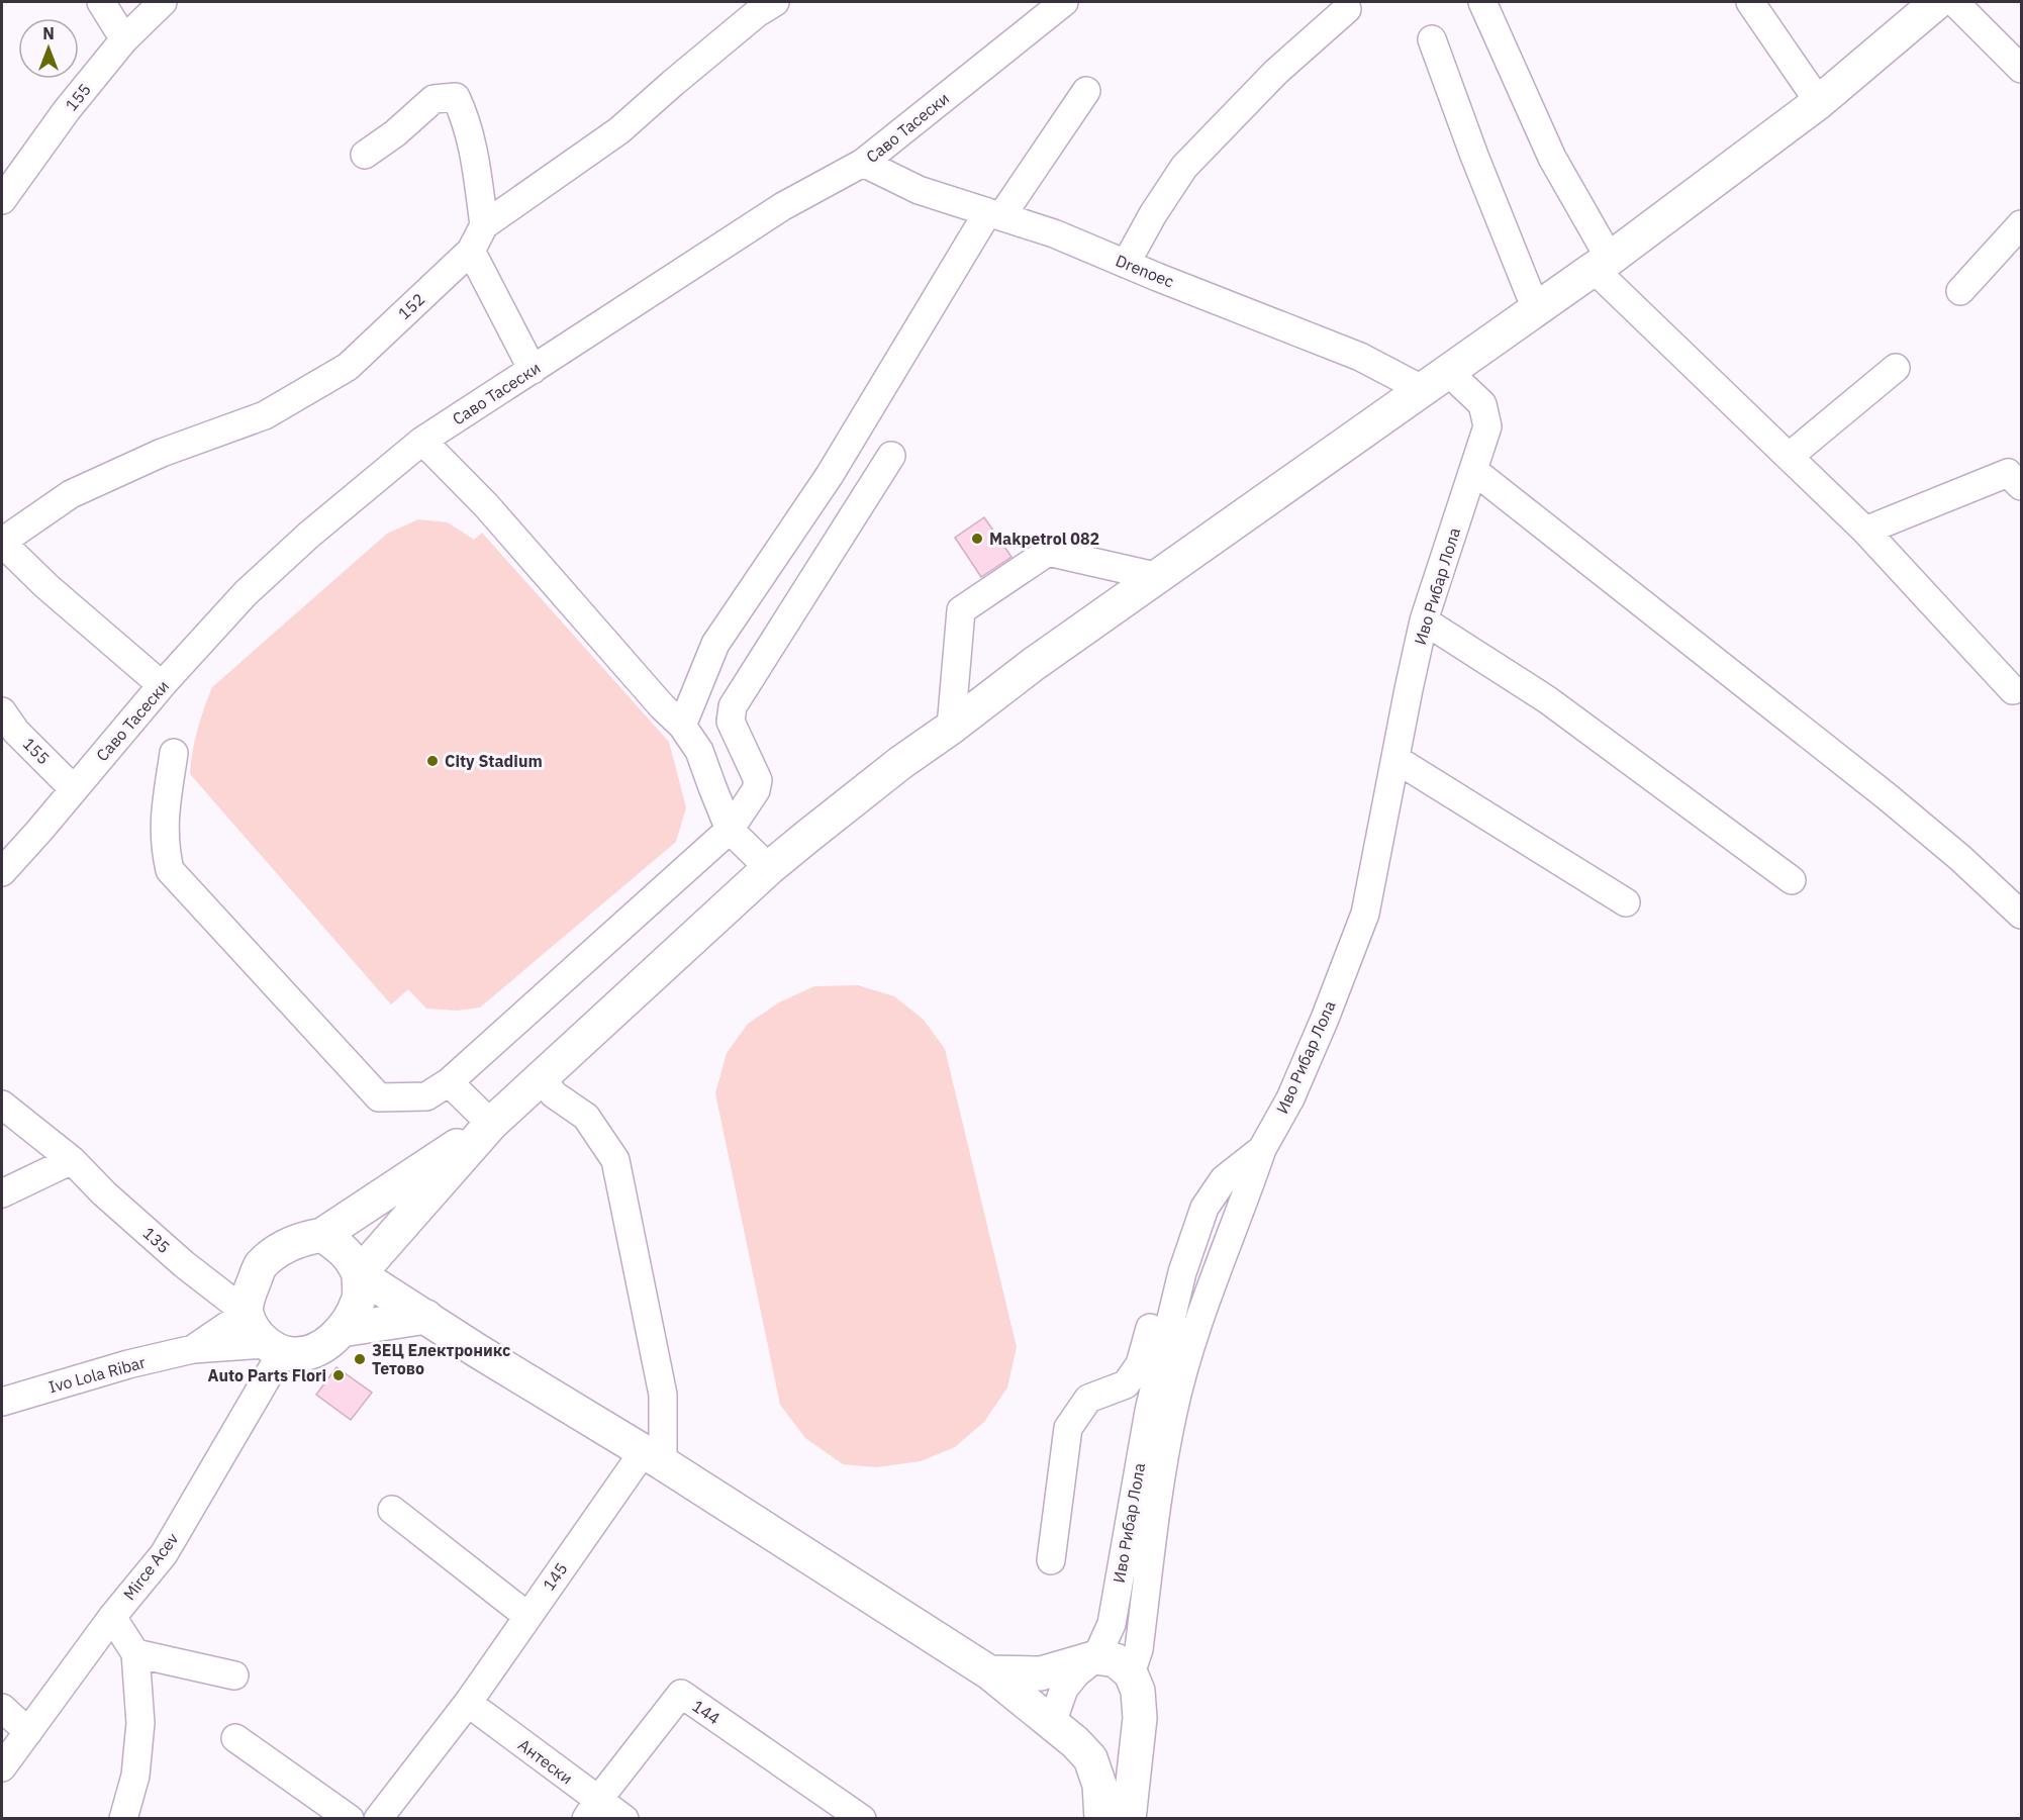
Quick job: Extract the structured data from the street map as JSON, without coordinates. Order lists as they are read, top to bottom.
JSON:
{
  "streets": {
    "street": [
      "155",
      "Саво Тасески",
      "Drenoec",
      "152",
      "Иво Рибар Лола",
      "135",
      "Ivo Lola Ribar",
      "Mirce Acev",
      "145",
      "144",
      "Антески"
    ]
  },
  "crossings": [
    ["155", "Саво Тасески"],
    ["Саво Тасески", "Drenoec"],
    ["Drenoec", "Иво Рибар Лола"],
    ["135", "Mirce Acev"],
    ["145", "Антески"],
    ["144", "Антески"]
  ],
  "places": [
    "Makpetrol 082",
    "City Stadium",
    "ЗЕЦ Електроникс Тетово",
    "Auto Parts Flori"
  ],
  "north": "top"
}
